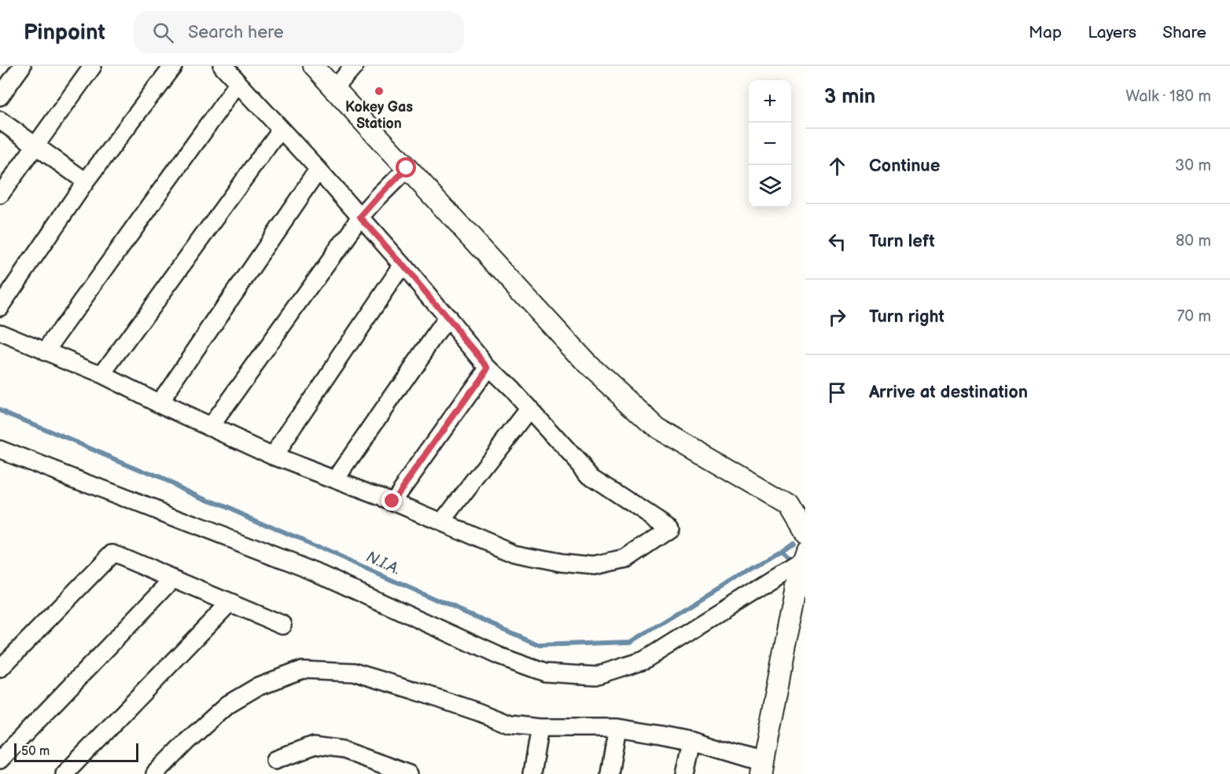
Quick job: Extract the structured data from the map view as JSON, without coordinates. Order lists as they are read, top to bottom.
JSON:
{
  "water": ["N.I.A."],
  "places": ["Kokey Gas Station"],
  "scale_bar": "50 m",
  "page": {
    "header": "Pinpoint",
    "search": "Search here",
    "nav": ["Map", "Layers", "Share"],
    "heading": ["3 min", "Walk · 180 m"],
    "map_buttons": ["+", "−"],
    "list": [
      ["Continue", "30 m"],
      ["Turn left", "80 m"],
      ["Turn right", "70 m"],
      "Arrive at destination"
    ],
    "scale": "50 m"
  }
}
